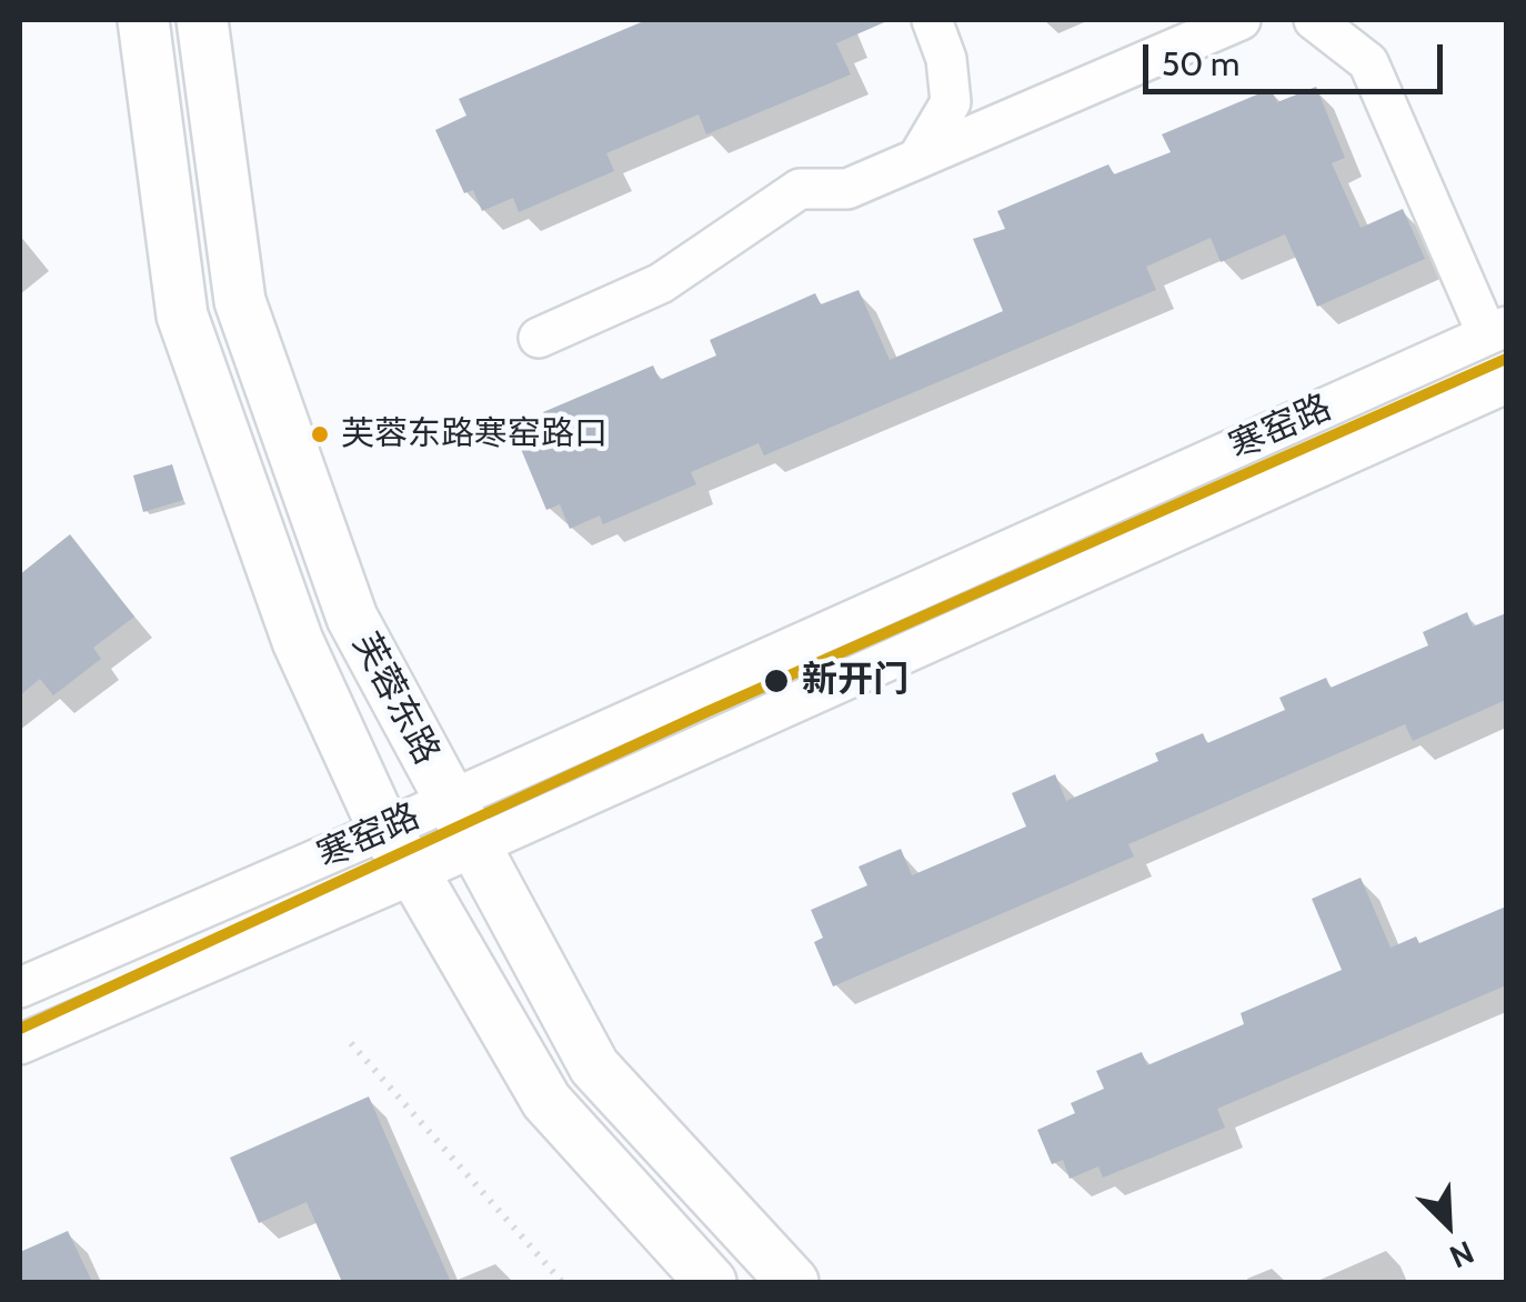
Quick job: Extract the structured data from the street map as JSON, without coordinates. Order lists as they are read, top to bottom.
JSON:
{
  "streets": {
    "main road": ["芙蓉东路"],
    "street": ["寒窑路"]
  },
  "crossings": [
    ["寒窑路", "芙蓉东路"]
  ],
  "places": ["芙蓉东路寒窑路口", "新开门"],
  "scale_bar": "50 m",
  "north": "bottom right"
}
